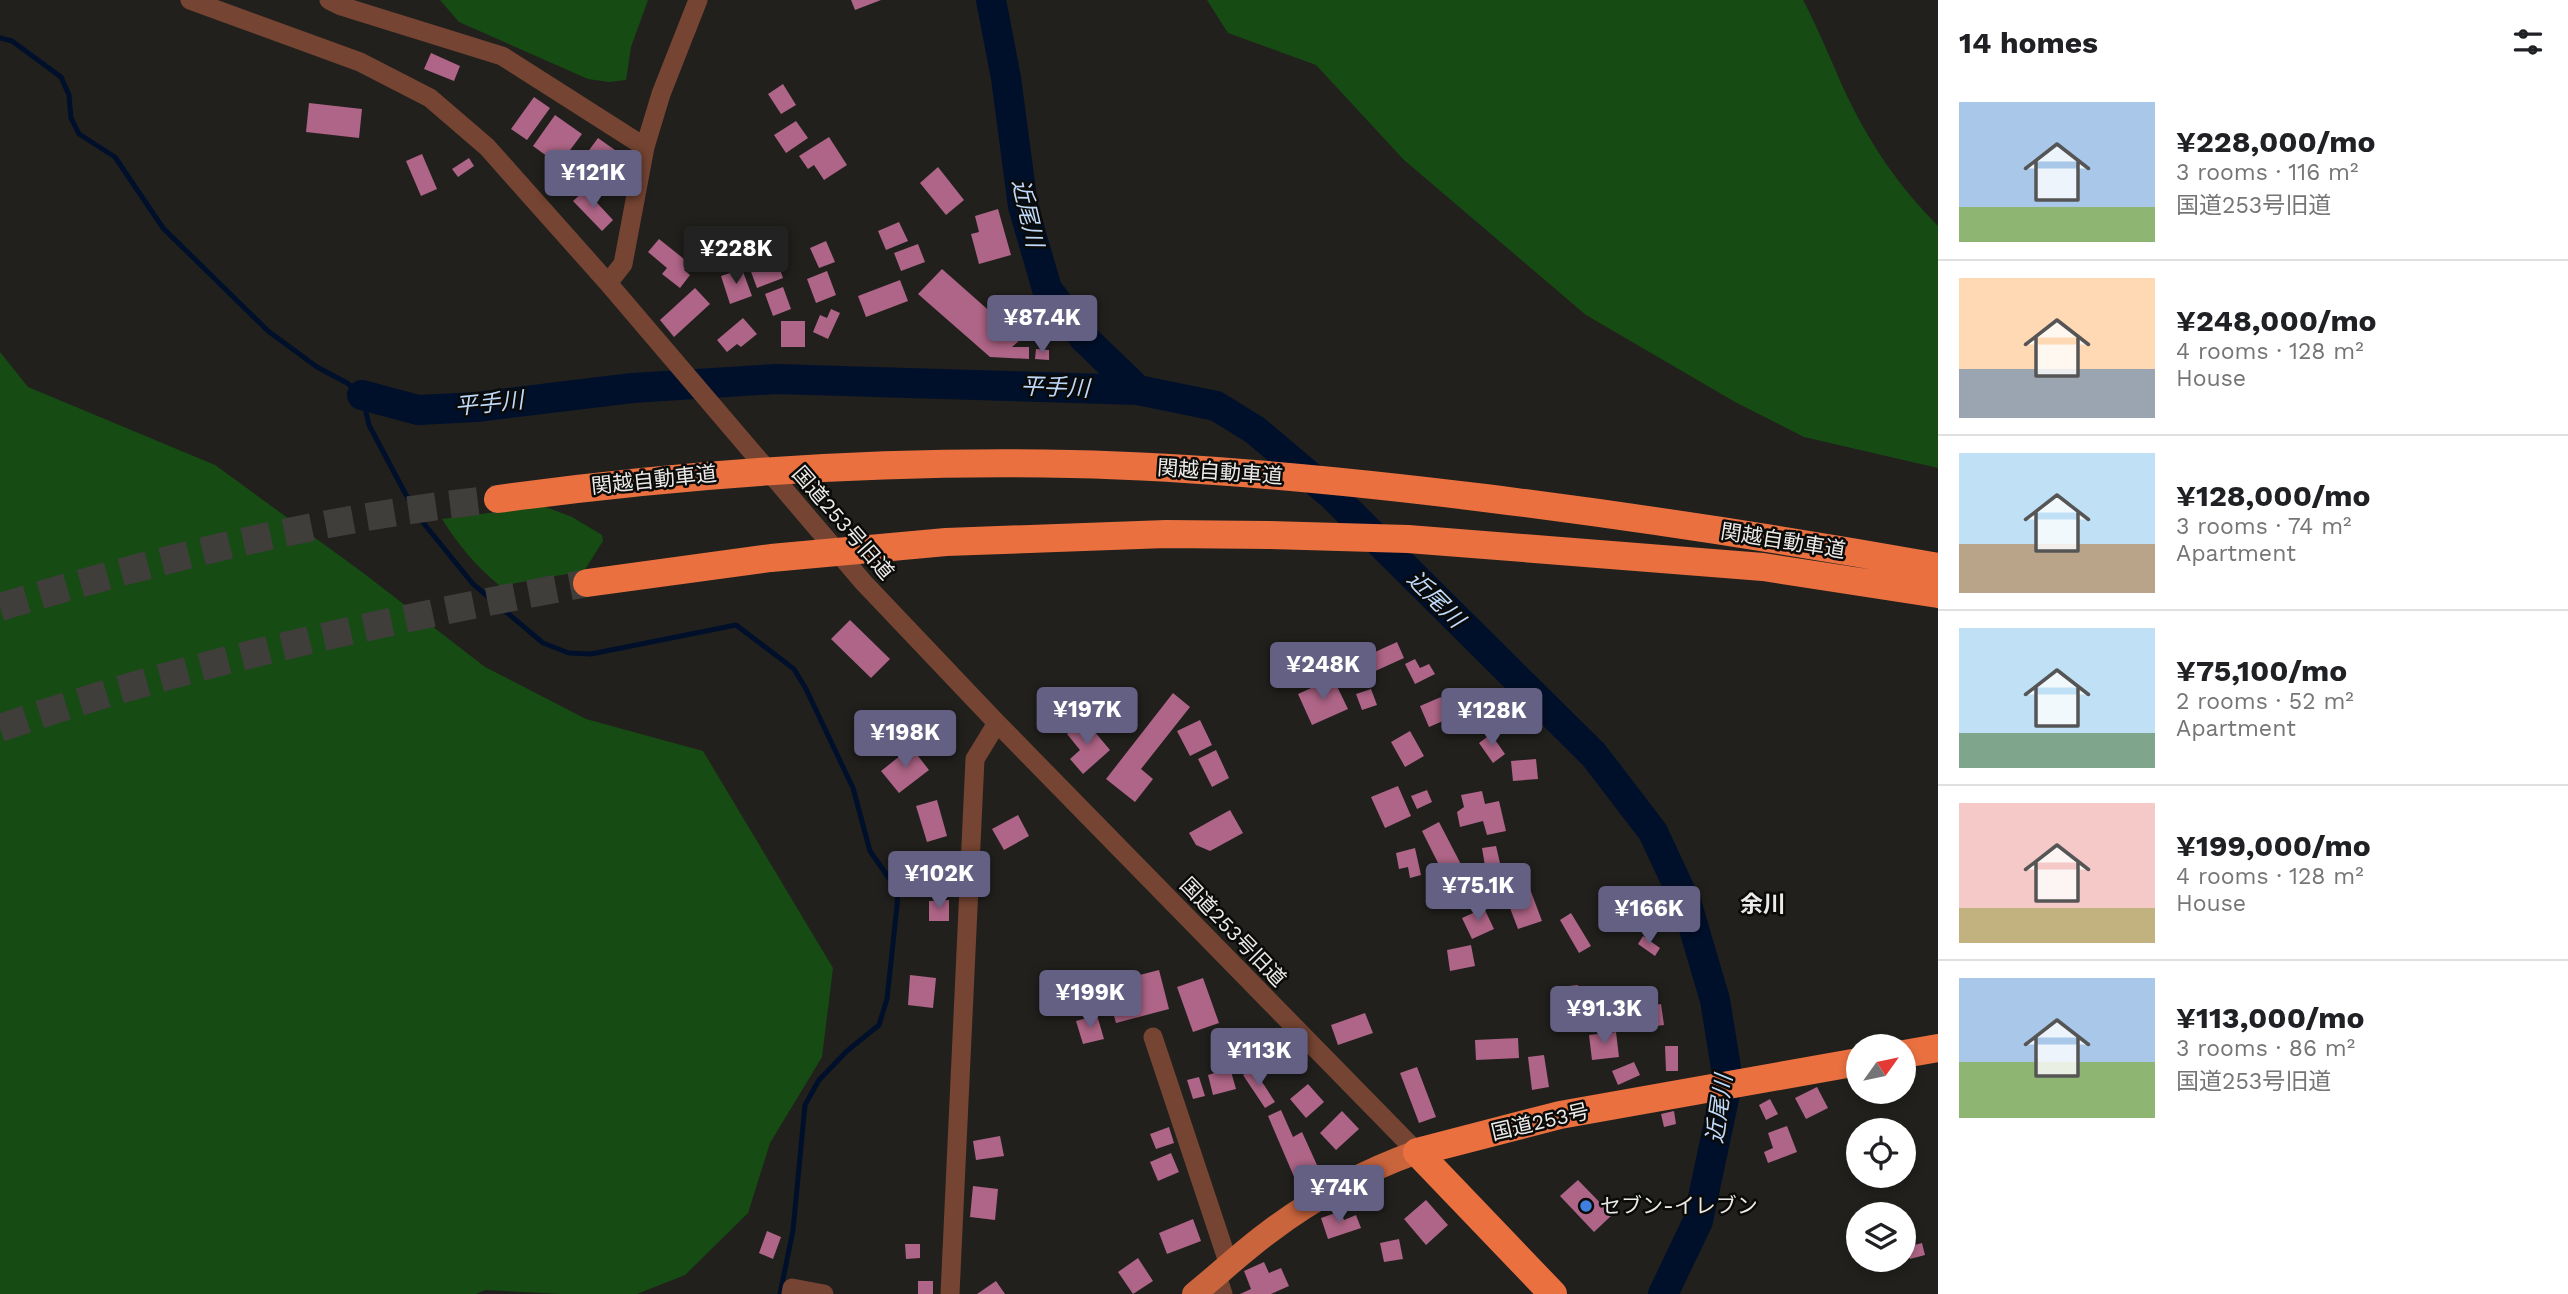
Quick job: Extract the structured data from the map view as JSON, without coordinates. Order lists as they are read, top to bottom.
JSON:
{
  "streets": {
    "highway": ["関越自動車道", "国道253号"],
    "street": ["国道253号旧道"]
  },
  "crossings": [
    ["国道253号旧道", "国道253号"]
  ],
  "districts": ["余川"],
  "water": ["近尾川", "平手川"],
  "places": ["セブン-イレブン"],
  "north": "top right",
  "page": {
    "heading": "14 homes",
    "list": [
      {
        "name": "¥228,000/mo",
        "note": "3 rooms · 116 m² · 国道253号旧道"
      },
      {
        "name": "¥248,000/mo",
        "note": "4 rooms · 128 m² · House"
      },
      {
        "name": "¥128,000/mo",
        "note": "3 rooms · 74 m² · Apartment"
      },
      {
        "name": "¥75,100/mo",
        "note": "2 rooms · 52 m² · Apartment"
      },
      {
        "name": "¥199,000/mo",
        "note": "4 rooms · 128 m² · House"
      },
      {
        "name": "¥113,000/mo",
        "note": "3 rooms · 86 m² · 国道253号旧道"
      }
    ],
    "price": [
      "¥121K",
      "¥228K",
      "¥87.4K",
      "¥248K",
      "¥197K",
      "¥128K",
      "¥198K",
      "¥102K",
      "¥75.1K",
      "¥166K",
      "¥199K",
      "¥91.3K",
      "¥113K",
      "¥74K"
    ]
  }
}
